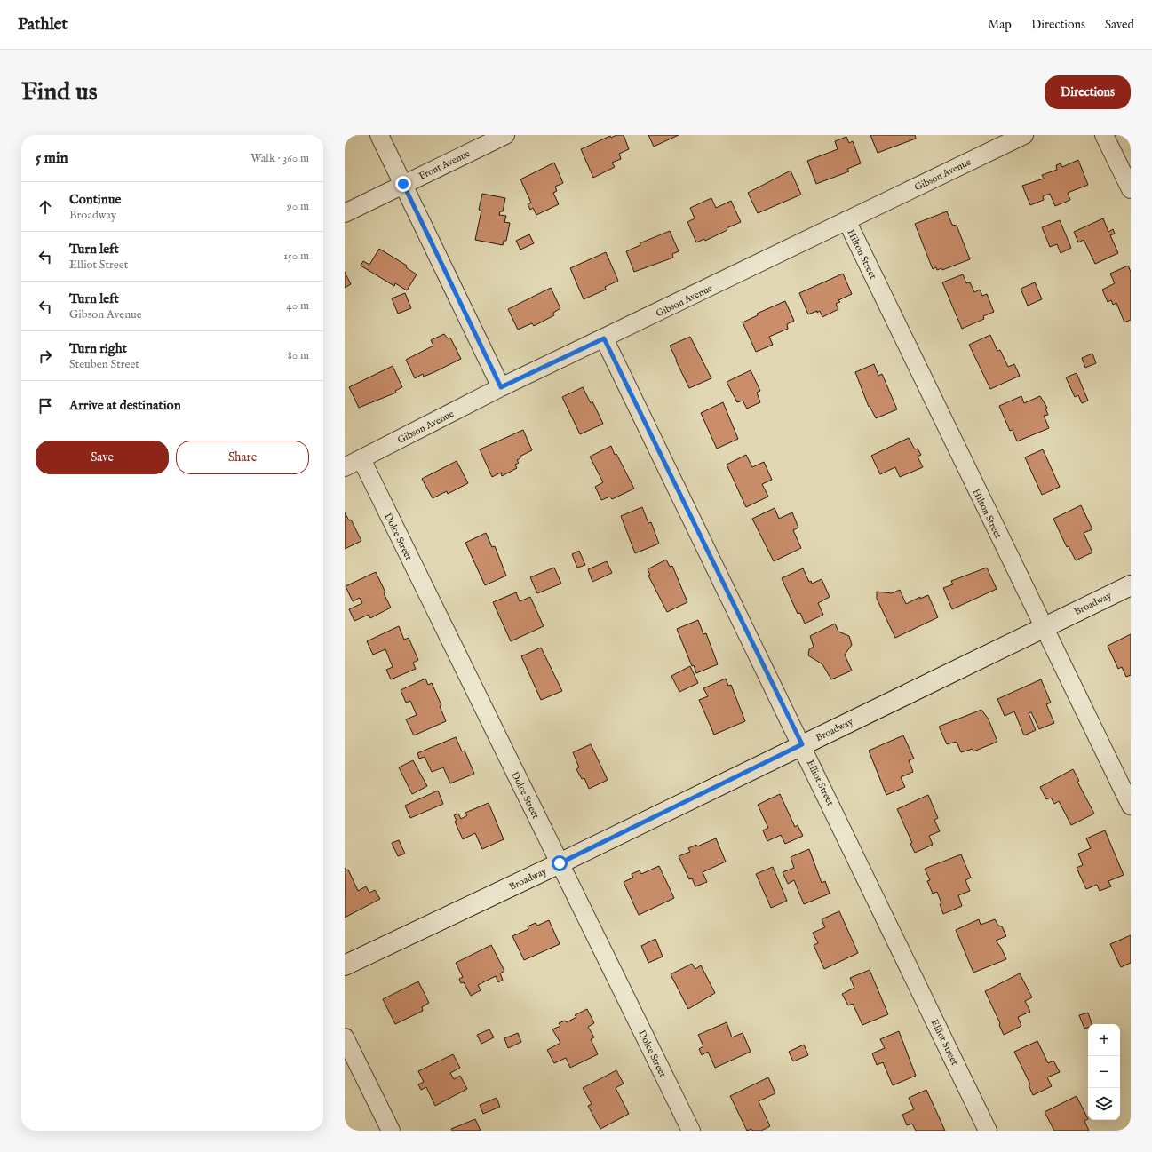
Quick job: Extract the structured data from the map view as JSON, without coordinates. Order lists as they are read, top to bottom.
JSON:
{
  "streets": {
    "street": [
      "Front Avenue",
      "Gibson Avenue",
      "Hilton Street",
      "Dolce Street",
      "Broadway",
      "Elliot Street"
    ]
  },
  "crossings": [
    ["Gibson Avenue", "Hilton Street"],
    ["Gibson Avenue", "Dolce Street"],
    ["Gibson Avenue", "Elliot Street"],
    ["Hilton Street", "Broadway"],
    ["Dolce Street", "Broadway"],
    ["Broadway", "Elliot Street"]
  ],
  "page": {
    "header": "Pathlet",
    "nav": ["Map", "Directions", "Saved"],
    "buttons": [
      "Directions",
      ["Save", "Share"]
    ],
    "title": "Find us",
    "heading": ["5 min", "Walk · 360 m"],
    "list": [
      ["Continue", "Broadway", "90 m"],
      ["Turn left", "Elliot Street", "150 m"],
      ["Turn left", "Gibson Avenue", "40 m"],
      ["Turn right", "Steuben Street", "80 m"],
      "Arrive at destination"
    ],
    "map_buttons": ["+", "−"]
  }
}
